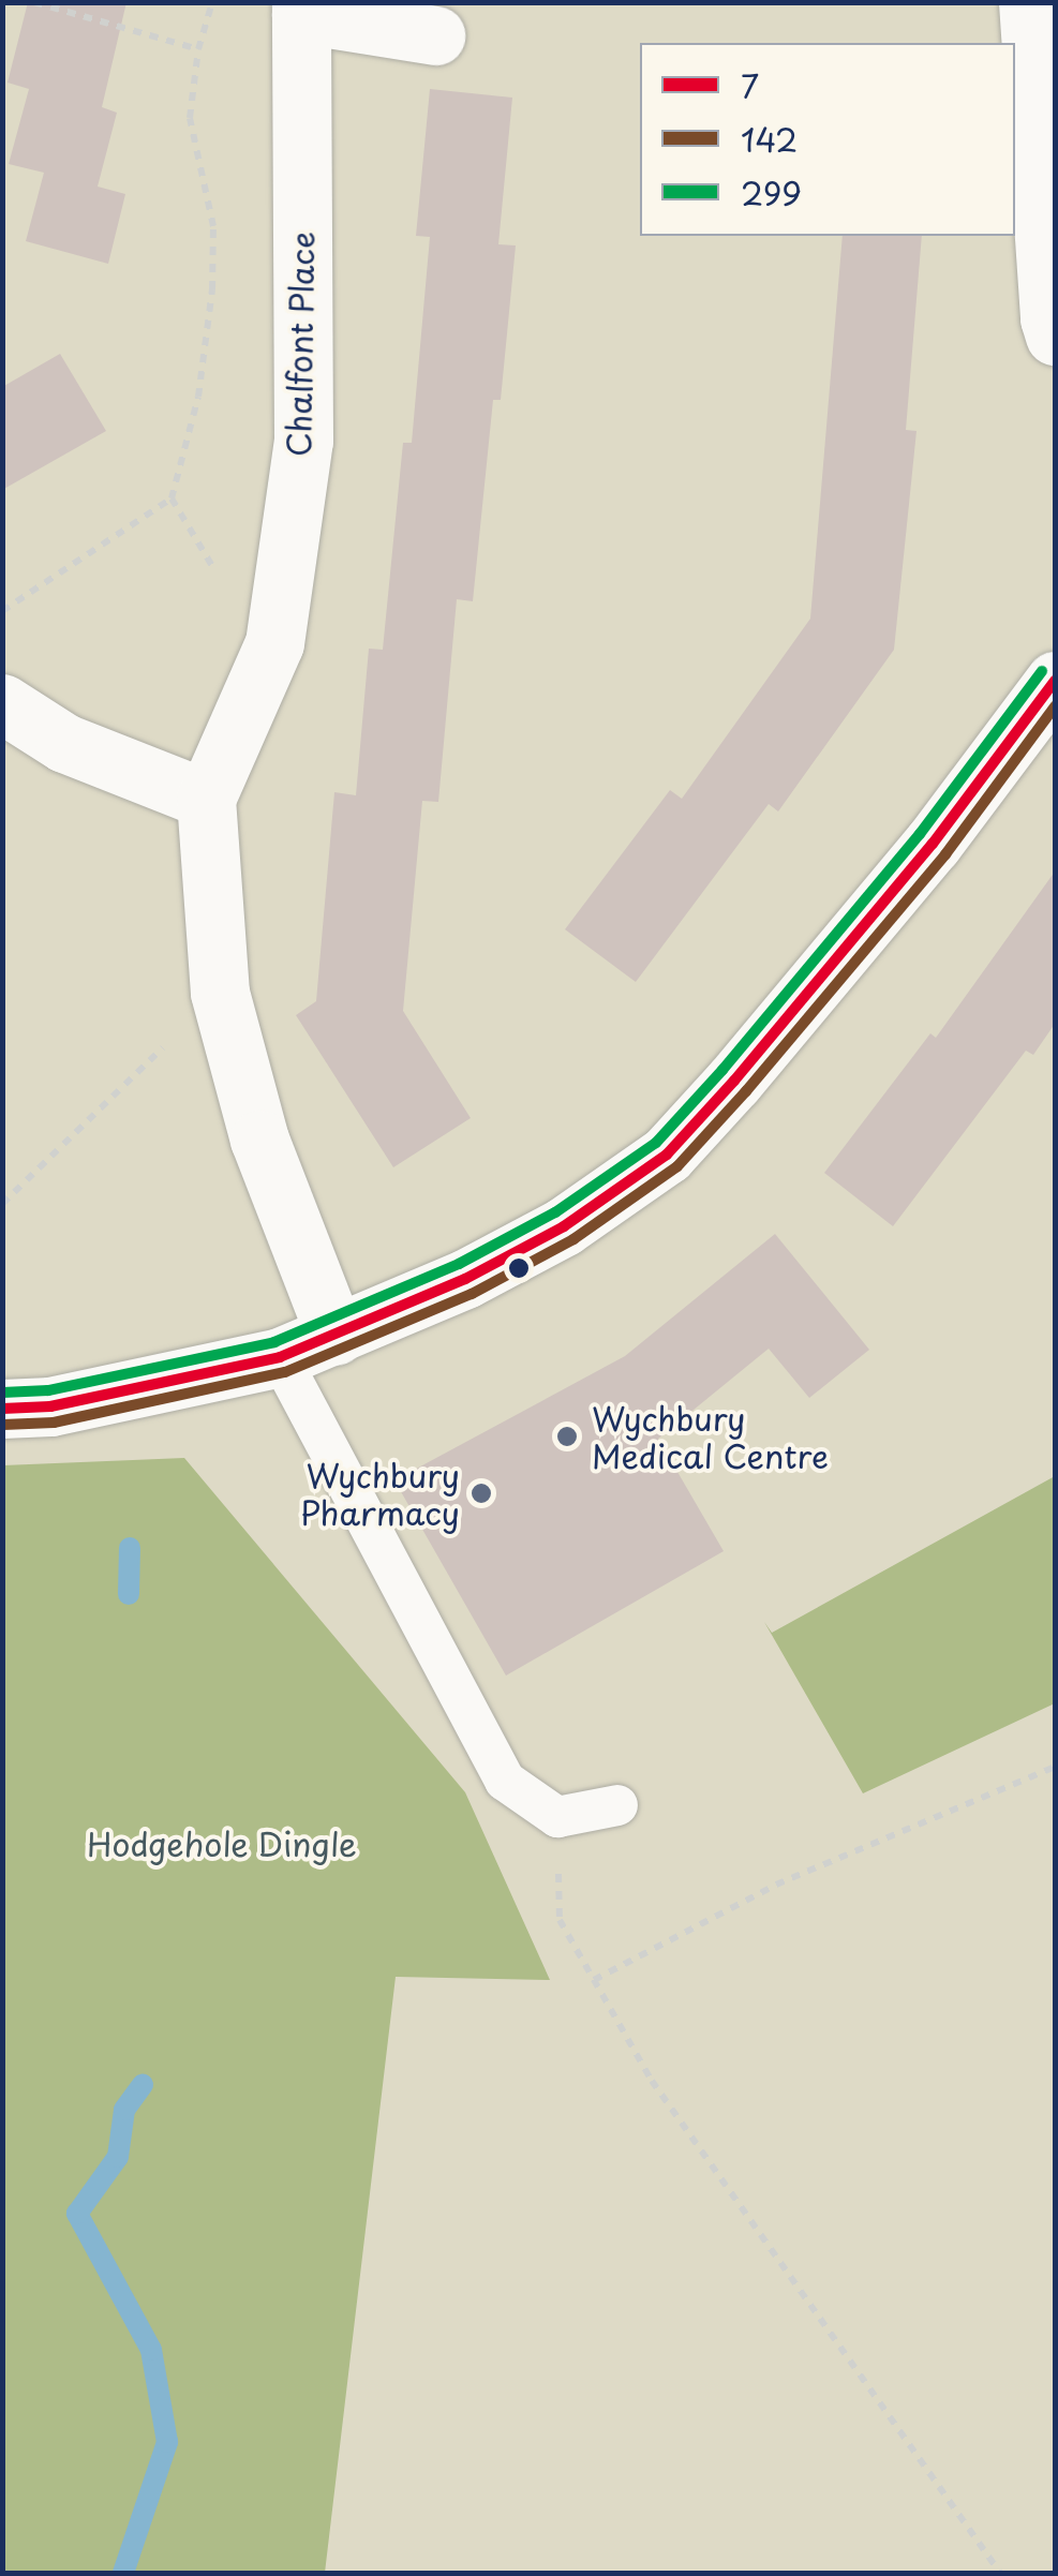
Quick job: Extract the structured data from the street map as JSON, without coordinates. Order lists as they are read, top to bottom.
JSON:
{
  "streets": {
    "street": ["Chalfont Place"]
  },
  "parks": ["Hodgehole Dingle"],
  "places": ["Wychbury Medical Centre", "Wychbury Pharmacy"],
  "lines": ["transit line 299", "transit line 7", "transit line 142"],
  "legend": ["7", "142", "299"]
}
